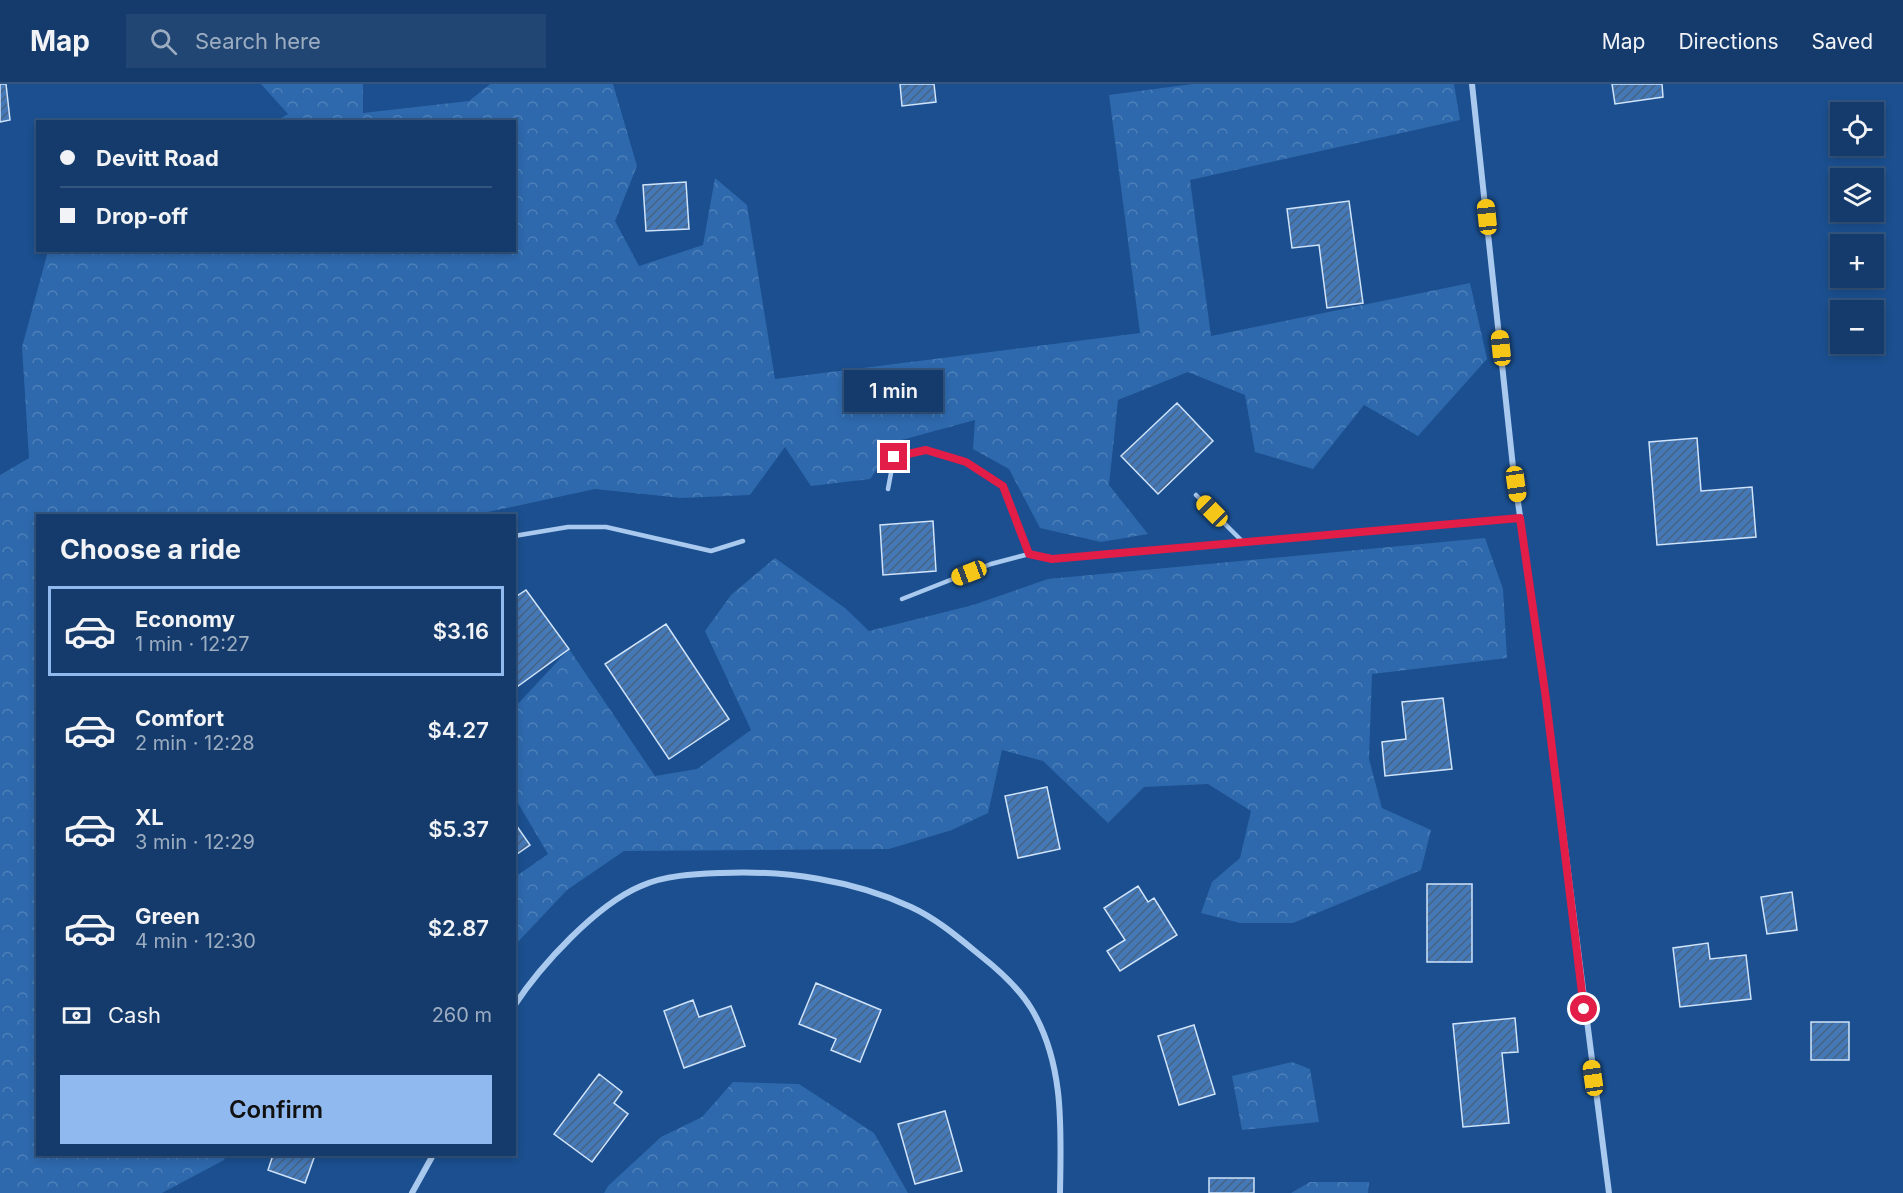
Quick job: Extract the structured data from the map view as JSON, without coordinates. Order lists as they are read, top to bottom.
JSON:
{
  "page": {
    "header": "Map",
    "search": "Search here",
    "nav": ["Map", "Directions", "Saved"],
    "map_buttons": ["+", "−"],
    "banner": ["Devitt Road", "Drop-off"],
    "bubble": "1 min",
    "heading": "Choose a ride",
    "list": [
      {
        "name": "Economy",
        "note": "1 min · 12:27",
        "value": "$3.16"
      },
      {
        "name": "Comfort",
        "note": "2 min · 12:28",
        "value": "$4.27"
      },
      {
        "name": "XL",
        "note": "3 min · 12:29",
        "value": "$5.37"
      },
      {
        "name": "Green",
        "note": "4 min · 12:30",
        "value": "$2.87"
      }
    ],
    "pay": ["Cash", "260 m"],
    "buttons": "Confirm"
  }
}
